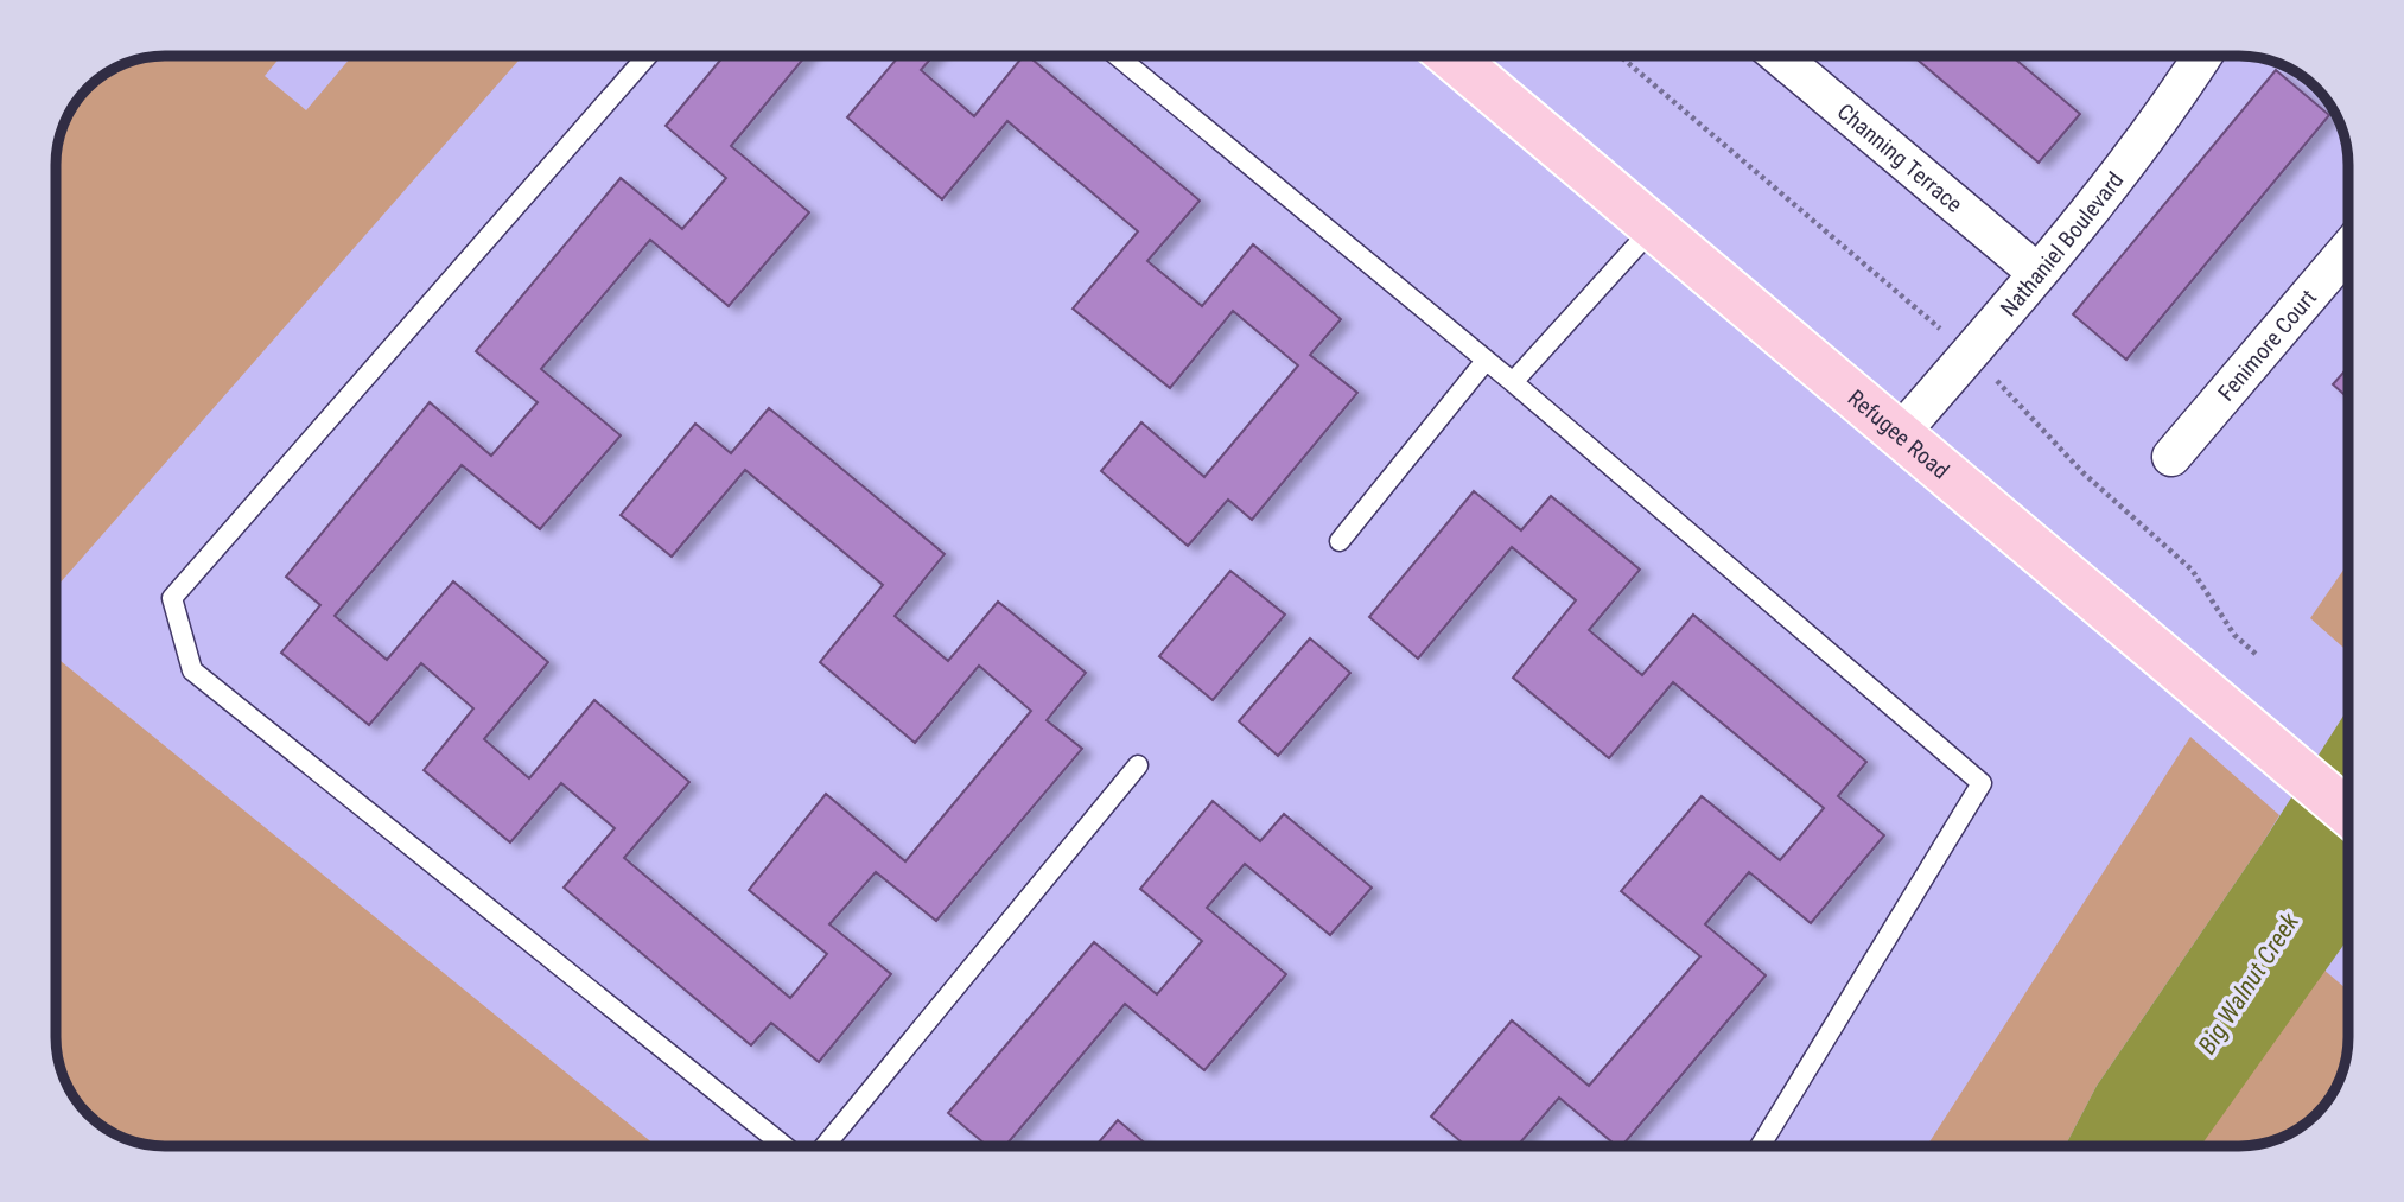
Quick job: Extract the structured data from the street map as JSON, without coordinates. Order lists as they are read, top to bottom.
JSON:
{
  "streets": {
    "main road": ["Refugee Road"],
    "street": ["Channing Terrace", "Nathaniel Boulevard", "Fenimore Court"]
  },
  "crossings": [
    ["Channing Terrace", "Nathaniel Boulevard"],
    ["Nathaniel Boulevard", "Refugee Road"]
  ],
  "water": ["Big Walnut Creek"]
}
